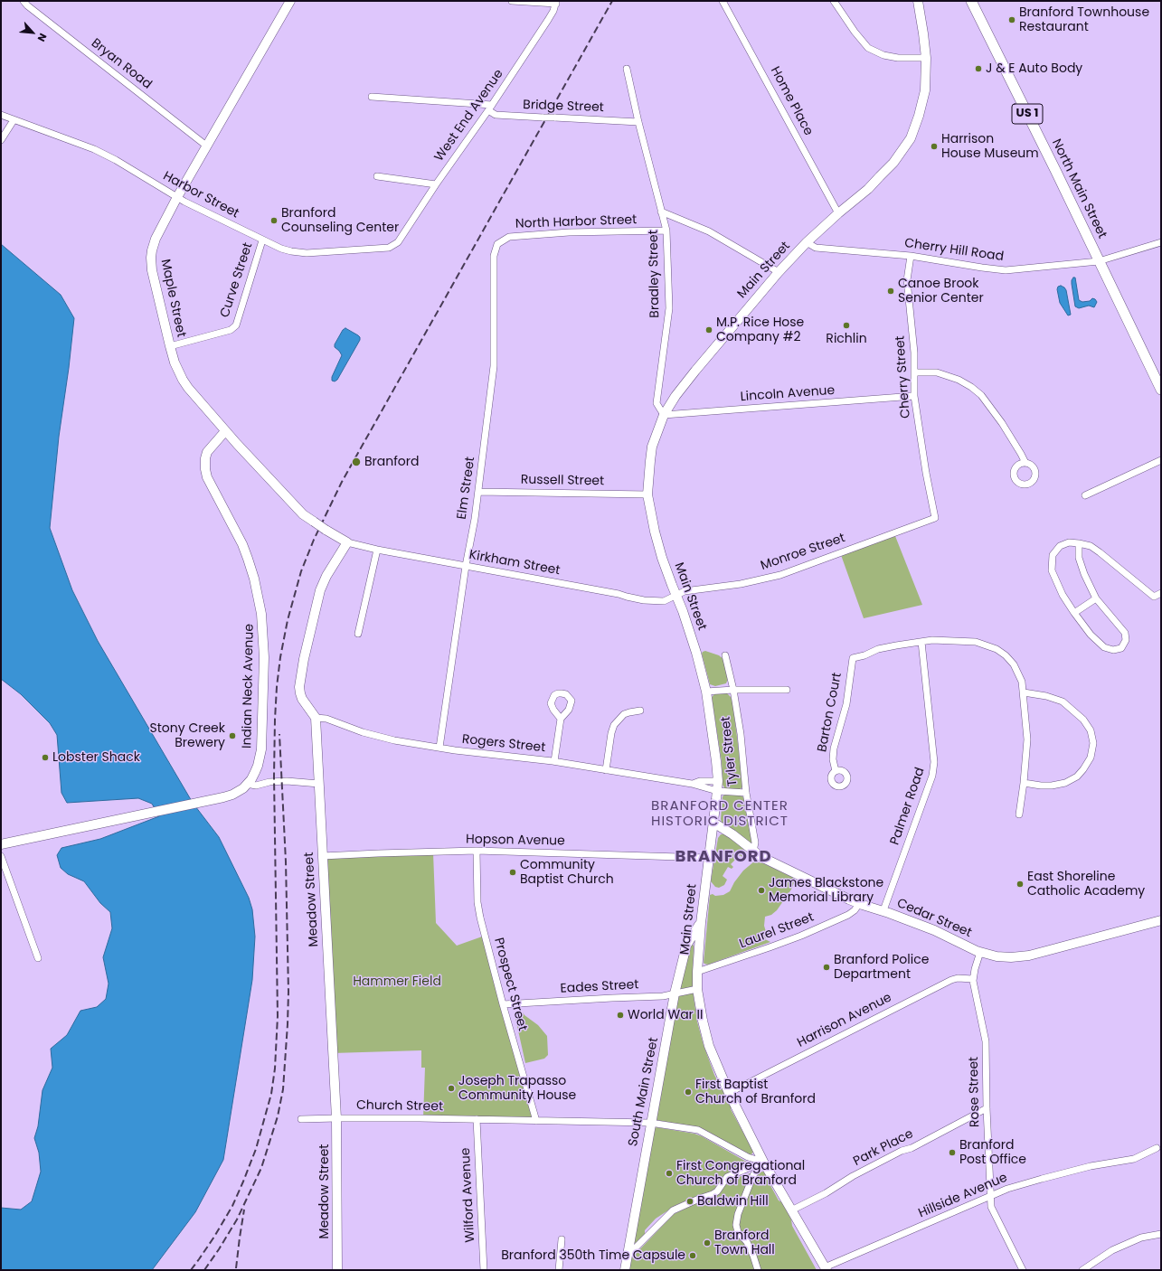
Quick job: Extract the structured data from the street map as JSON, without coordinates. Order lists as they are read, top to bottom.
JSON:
{
  "streets": {
    "main road": ["US 1", "North Main Street"],
    "street": [
      "Bryan Road",
      "Home Place",
      "Bridge Street",
      "West End Avenue",
      "Harbor Street",
      "North Harbor Street",
      "Cherry Hill Road",
      "Main Street",
      "Bradley Street",
      "Curve Street",
      "Maple Street",
      "Cherry Street",
      "Lincoln Avenue",
      "Russell Street",
      "Elm Street",
      "Monroe Street",
      "Kirkham Street",
      "Indian Neck Avenue",
      "Barton Court",
      "Rogers Street",
      "Tyler Street",
      "Palmer Road",
      "Hopson Avenue",
      "Meadow Street",
      "Cedar Street",
      "Laurel Street",
      "Prospect Street",
      "Eades Street",
      "Harrison Avenue",
      "South Main Street",
      "Rose Street",
      "Church Street",
      "Park Place",
      "Wilford Avenue",
      "Hillside Avenue"
    ]
  },
  "crossings": [
    ["Bryan Road", "Maple Street"],
    ["Home Place", "Main Street"],
    ["Bridge Street", "West End Avenue"],
    ["Bridge Street", "Bradley Street"],
    ["West End Avenue", "Harbor Street"],
    ["North Main Street", "Cherry Hill Road"],
    ["Harbor Street", "Curve Street"],
    ["Harbor Street", "Maple Street"],
    ["North Harbor Street", "Bradley Street"],
    ["North Harbor Street", "Elm Street"],
    ["Cherry Hill Road", "Main Street"],
    ["Cherry Hill Road", "Cherry Street"],
    ["Main Street", "Bradley Street"],
    ["Main Street", "Lincoln Avenue"],
    ["Main Street", "Russell Street"],
    ["Main Street", "Monroe Street"],
    ["Main Street", "Kirkham Street"],
    ["Main Street", "Rogers Street"],
    ["Main Street", "Hopson Avenue"],
    ["Main Street", "Cedar Street"],
    ["Main Street", "Laurel Street"],
    ["Main Street", "Eades Street"],
    ["Main Street", "Harrison Avenue"],
    ["Main Street", "South Main Street"],
    ["Main Street", "Church Street"],
    ["Main Street", "Park Place"],
    ["Main Street", "Hillside Avenue"],
    ["Bradley Street", "Lincoln Avenue"],
    ["Curve Street", "Maple Street"],
    ["Maple Street", "Kirkham Street"],
    ["Maple Street", "Indian Neck Avenue"],
    ["Cherry Street", "Lincoln Avenue"],
    ["Cherry Street", "Monroe Street"],
    ["Russell Street", "Elm Street"],
    ["Elm Street", "Kirkham Street"],
    ["Elm Street", "Rogers Street"],
    ["Monroe Street", "Kirkham Street"],
    ["Barton Court", "Palmer Road"],
    ["Rogers Street", "Tyler Street"],
    ["Rogers Street", "Meadow Street"],
    ["Tyler Street", "Cedar Street"],
    ["Palmer Road", "Cedar Street"],
    ["Hopson Avenue", "Meadow Street"],
    ["Hopson Avenue", "Prospect Street"],
    ["Meadow Street", "Church Street"],
    ["Cedar Street", "Laurel Street"],
    ["Cedar Street", "Rose Street"],
    ["Prospect Street", "Eades Street"],
    ["Prospect Street", "Church Street"],
    ["Eades Street", "South Main Street"],
    ["Harrison Avenue", "Rose Street"],
    ["South Main Street", "Church Street"],
    ["Rose Street", "Park Place"],
    ["Rose Street", "Hillside Avenue"],
    ["Church Street", "Wilford Avenue"]
  ],
  "districts": ["BRANFORD CENTER HISTORIC DISTRICT", "BRANFORD"],
  "parks": ["Hammer Field"],
  "places": [
    "Branford Townhouse Restaurant",
    "J & E Auto Body",
    "Harrison House Museum",
    "Branford Counseling Center",
    "Canoe Brook Senior Center",
    "Richlin",
    "M.P. Rice Hose Company #2",
    "Branford",
    "Stony Creek Brewery",
    "Lobster Shack",
    "Community Baptist Church",
    "East Shoreline Catholic Academy",
    "James Blackstone Memorial Library",
    "Branford Police Department",
    "World War II",
    "Joseph Trapasso Community House",
    "First Baptist Church of Branford",
    "Branford Post Office",
    "First Congregational Church of Branford",
    "Baldwin Hill",
    "Branford Town Hall",
    "Branford 350th Time Capsule"
  ],
  "north": "bottom right"
}
